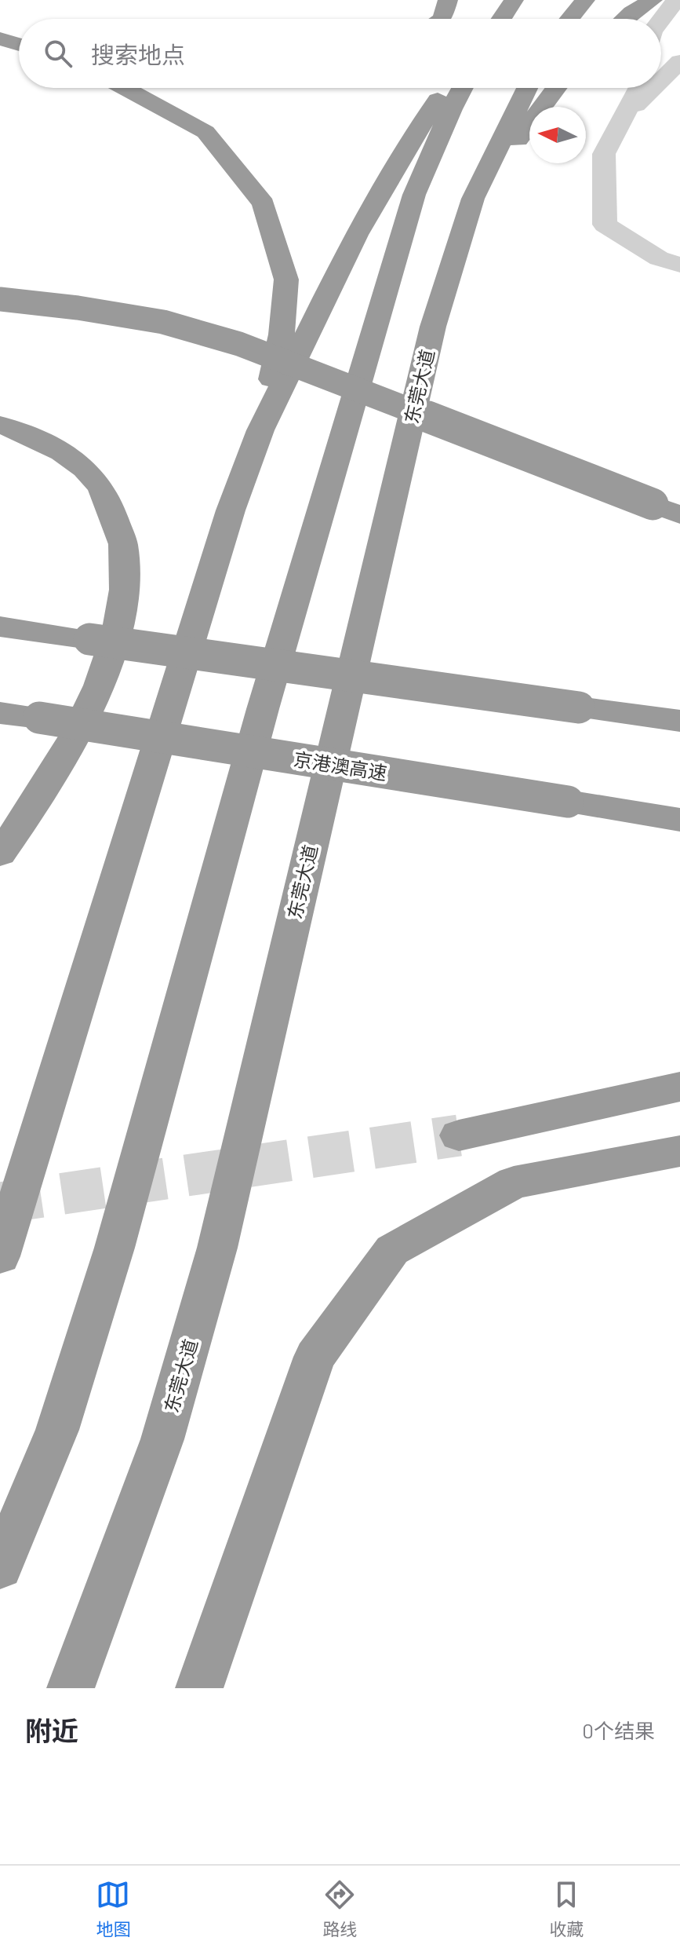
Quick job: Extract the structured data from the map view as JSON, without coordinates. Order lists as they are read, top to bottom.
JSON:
{
  "streets": {
    "highway": ["东莞大道", "京港澳高速"]
  },
  "north": "left",
  "page": {
    "search": "搜索地点",
    "heading": ["附近", "0个结果"],
    "nav": ["地图", "路线", "收藏"]
  }
}
